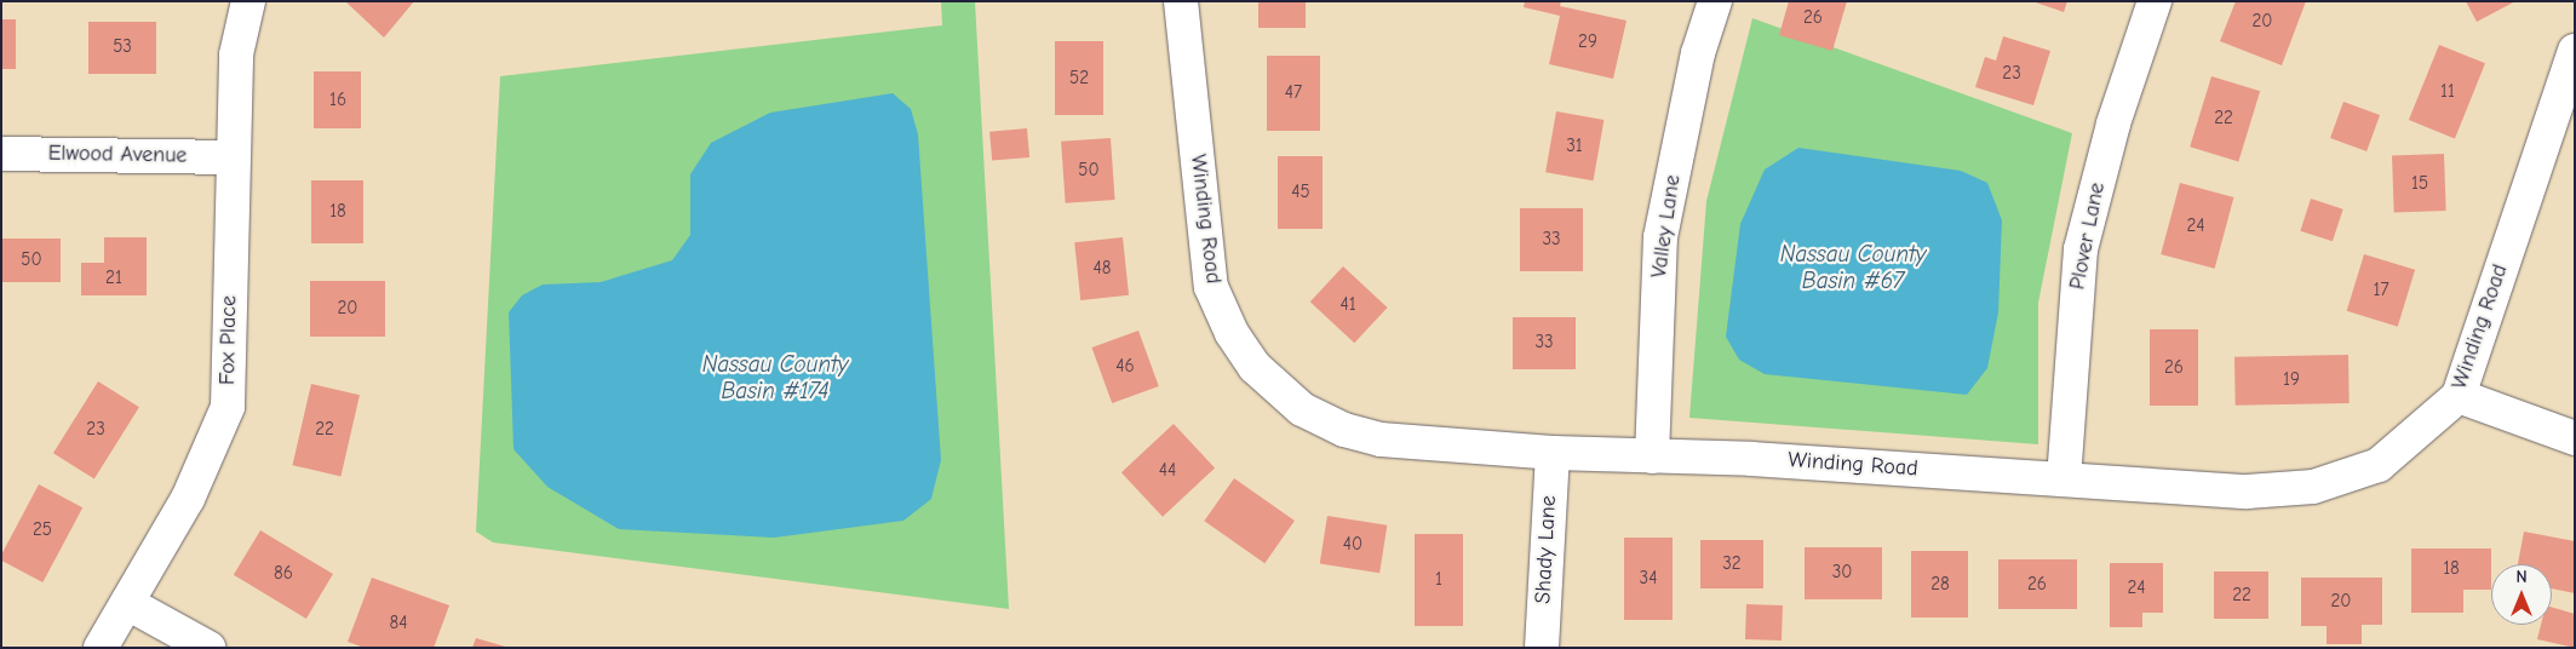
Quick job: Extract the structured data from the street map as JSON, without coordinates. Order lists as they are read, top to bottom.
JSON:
{
  "streets": {
    "street": [
      "Elwood Avenue",
      "Winding Road",
      "Valley Lane",
      "Plover Lane",
      "Fox Place",
      "Shady Lane"
    ]
  },
  "crossings": [
    ["Elwood Avenue", "Fox Place"],
    ["Winding Road", "Valley Lane"],
    ["Winding Road", "Plover Lane"],
    ["Winding Road", "Shady Lane"]
  ],
  "water": ["Nassau County Basin #67", "Nassau County Basin #174"],
  "house_numbers": [
    "26",
    "20",
    "29",
    "53",
    "23",
    "52",
    "11",
    "47",
    "16",
    "22",
    "31",
    "50",
    "15",
    "45",
    "18",
    "24",
    "33",
    "50",
    "48",
    "21",
    "17",
    "41",
    "20",
    "33",
    "46",
    "26",
    "19",
    "23",
    "22",
    "44",
    "25",
    "40",
    "32",
    "18",
    "30",
    "86",
    "34",
    "1",
    "28",
    "26",
    "24",
    "22",
    "20",
    "84"
  ],
  "north": "top"
}
